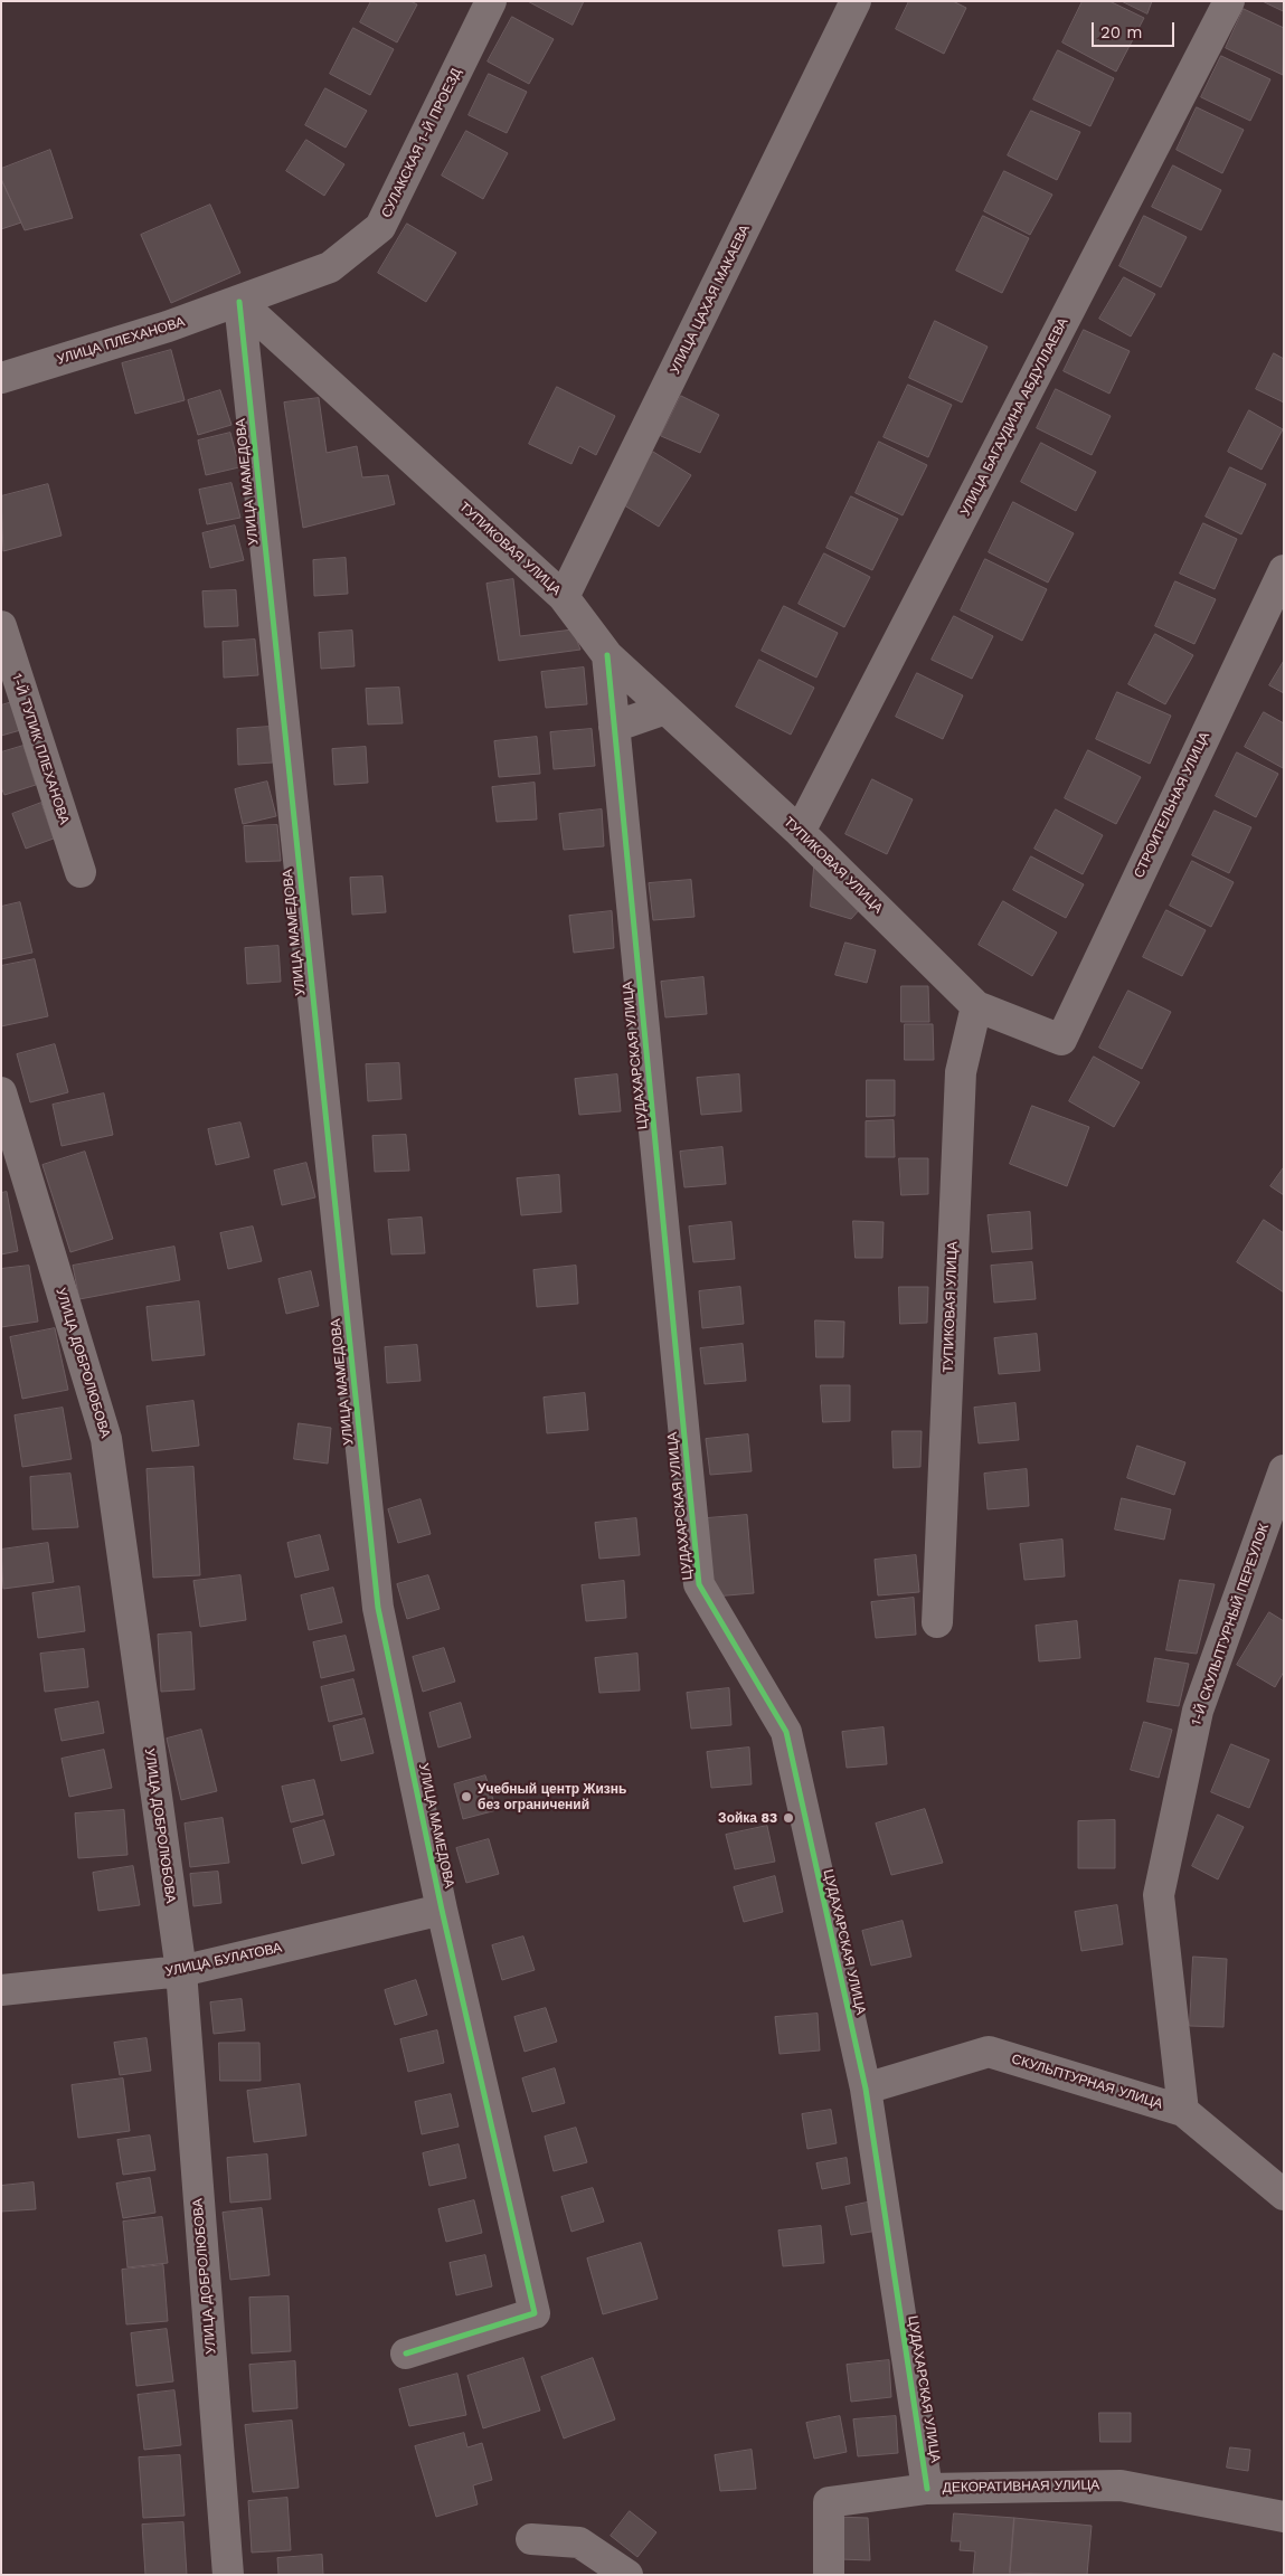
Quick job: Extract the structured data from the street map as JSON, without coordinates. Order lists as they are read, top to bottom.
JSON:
{
  "streets": {
    "street": [
      "СУЛАКСКАЯ 1-Й ПРОЕЗД",
      "УЛИЦА ЦАХАЯ МАКАЕВА",
      "УЛИЦА ПЛЕХАНОВА",
      "УЛИЦА БАГАУДИНА АБДУЛЛАЕВА",
      "УЛИЦА МАМЕДОВА",
      "ТУПИКОВАЯ УЛИЦА",
      "1-Й ТУПИК ПЛЕХАНОВА",
      "СТРОИТЕЛЬНАЯ УЛИЦА",
      "ЦУДАХАРСКАЯ УЛИЦА",
      "УЛИЦА ДОБРОЛЮБОВА",
      "1-Й СКУЛЬПТУРНЫЙ ПЕРЕУЛОК",
      "УЛИЦА БУЛАТОВА",
      "СКУЛЬПТУРНАЯ УЛИЦА",
      "ДЕКОРАТИВНАЯ УЛИЦА"
    ]
  },
  "crossings": [
    ["СУЛАКСКАЯ 1-Й ПРОЕЗД", "УЛИЦА ПЛЕХАНОВА"],
    ["СУЛАКСКАЯ 1-Й ПРОЕЗД", "УЛИЦА МАМЕДОВА"],
    ["СУЛАКСКАЯ 1-Й ПРОЕЗД", "ТУПИКОВАЯ УЛИЦА"],
    ["УЛИЦА ЦАХАЯ МАКАЕВА", "ТУПИКОВАЯ УЛИЦА"],
    ["УЛИЦА ПЛЕХАНОВА", "УЛИЦА МАМЕДОВА"],
    ["УЛИЦА ПЛЕХАНОВА", "ТУПИКОВАЯ УЛИЦА"],
    ["УЛИЦА БАГАУДИНА АБДУЛЛАЕВА", "ТУПИКОВАЯ УЛИЦА"],
    ["УЛИЦА МАМЕДОВА", "ТУПИКОВАЯ УЛИЦА"],
    ["УЛИЦА МАМЕДОВА", "УЛИЦА БУЛАТОВА"],
    ["ТУПИКОВАЯ УЛИЦА", "СТРОИТЕЛЬНАЯ УЛИЦА"],
    ["ТУПИКОВАЯ УЛИЦА", "ЦУДАХАРСКАЯ УЛИЦА"],
    ["ЦУДАХАРСКАЯ УЛИЦА", "СКУЛЬПТУРНАЯ УЛИЦА"],
    ["ЦУДАХАРСКАЯ УЛИЦА", "ДЕКОРАТИВНАЯ УЛИЦА"],
    ["УЛИЦА ДОБРОЛЮБОВА", "УЛИЦА БУЛАТОВА"],
    ["1-Й СКУЛЬПТУРНЫЙ ПЕРЕУЛОК", "СКУЛЬПТУРНАЯ УЛИЦА"]
  ],
  "places": ["Учебный центр Жизнь без ограничений", "Зойка 83"],
  "scale_bar": "20 m"
}
